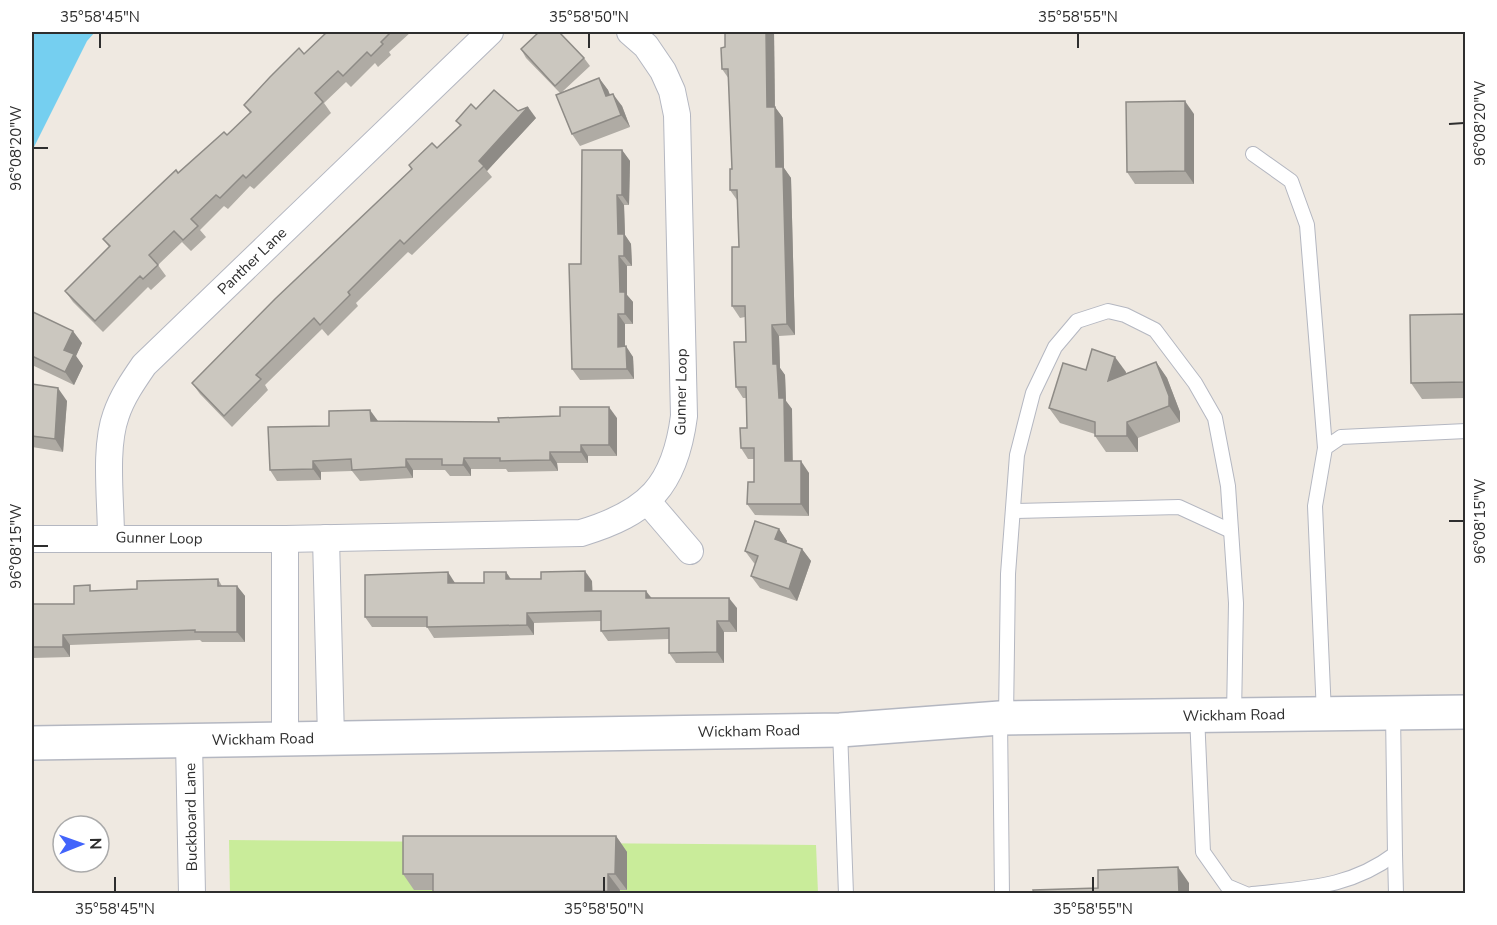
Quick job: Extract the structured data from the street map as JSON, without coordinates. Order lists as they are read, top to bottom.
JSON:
{
  "streets": {
    "street": [
      "Panther Lane",
      "Gunner Loop",
      "Wickham Road",
      "Buckboard Lane"
    ]
  },
  "crossings": [
    ["Panther Lane", "Gunner Loop"],
    ["Wickham Road", "Buckboard Lane"]
  ],
  "north": "right",
  "coordinates": [
    "35°58'45\"N",
    "35°58'50\"N",
    "35°58'55\"N",
    "96°08'20\"W",
    "96°08'15\"W"
  ]
}
